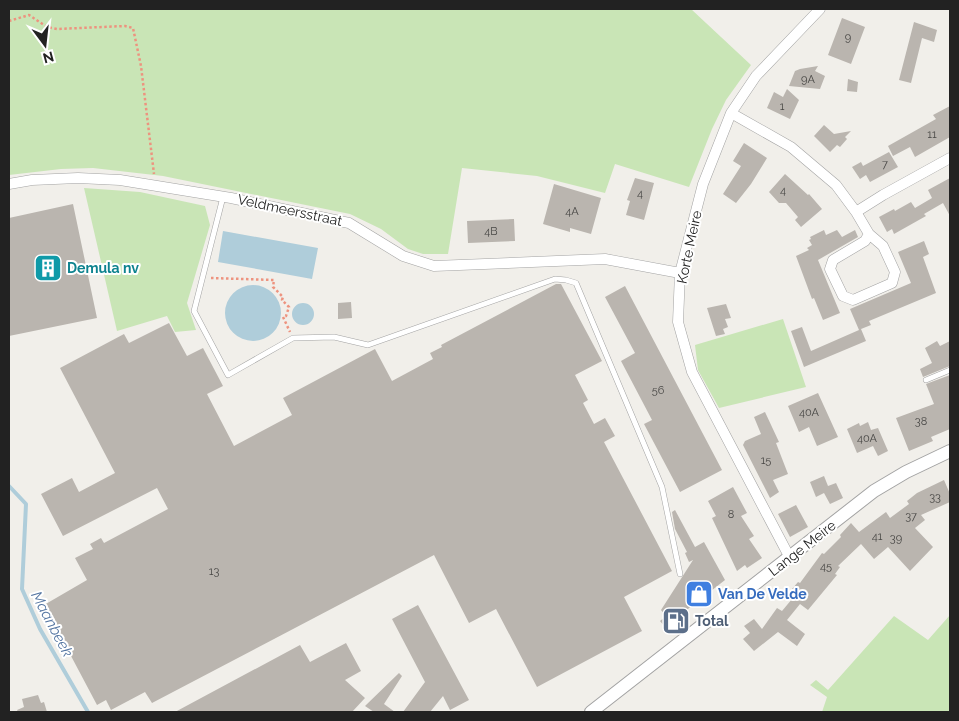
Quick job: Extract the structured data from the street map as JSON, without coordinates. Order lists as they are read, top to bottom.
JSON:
{
  "streets": {
    "street": ["Veldmeersstraat", "Korte Meire", "Lange Meire"]
  },
  "crossings": [
    ["Veldmeersstraat", "Korte Meire"],
    ["Korte Meire", "Lange Meire"]
  ],
  "water": ["Maanbeek"],
  "places": {
    "building": ["Demula nv"],
    "shop": ["Van De Velde"],
    "fuel station": ["Total"]
  },
  "house_numbers": [
    "9",
    "9A",
    "1",
    "11",
    "7",
    "4",
    "4",
    "4A",
    "4B",
    "56",
    "40A",
    "38",
    "40A",
    "15",
    "33",
    "8",
    "37",
    "41",
    "39",
    "45",
    "13"
  ],
  "north": "bottom"
}
